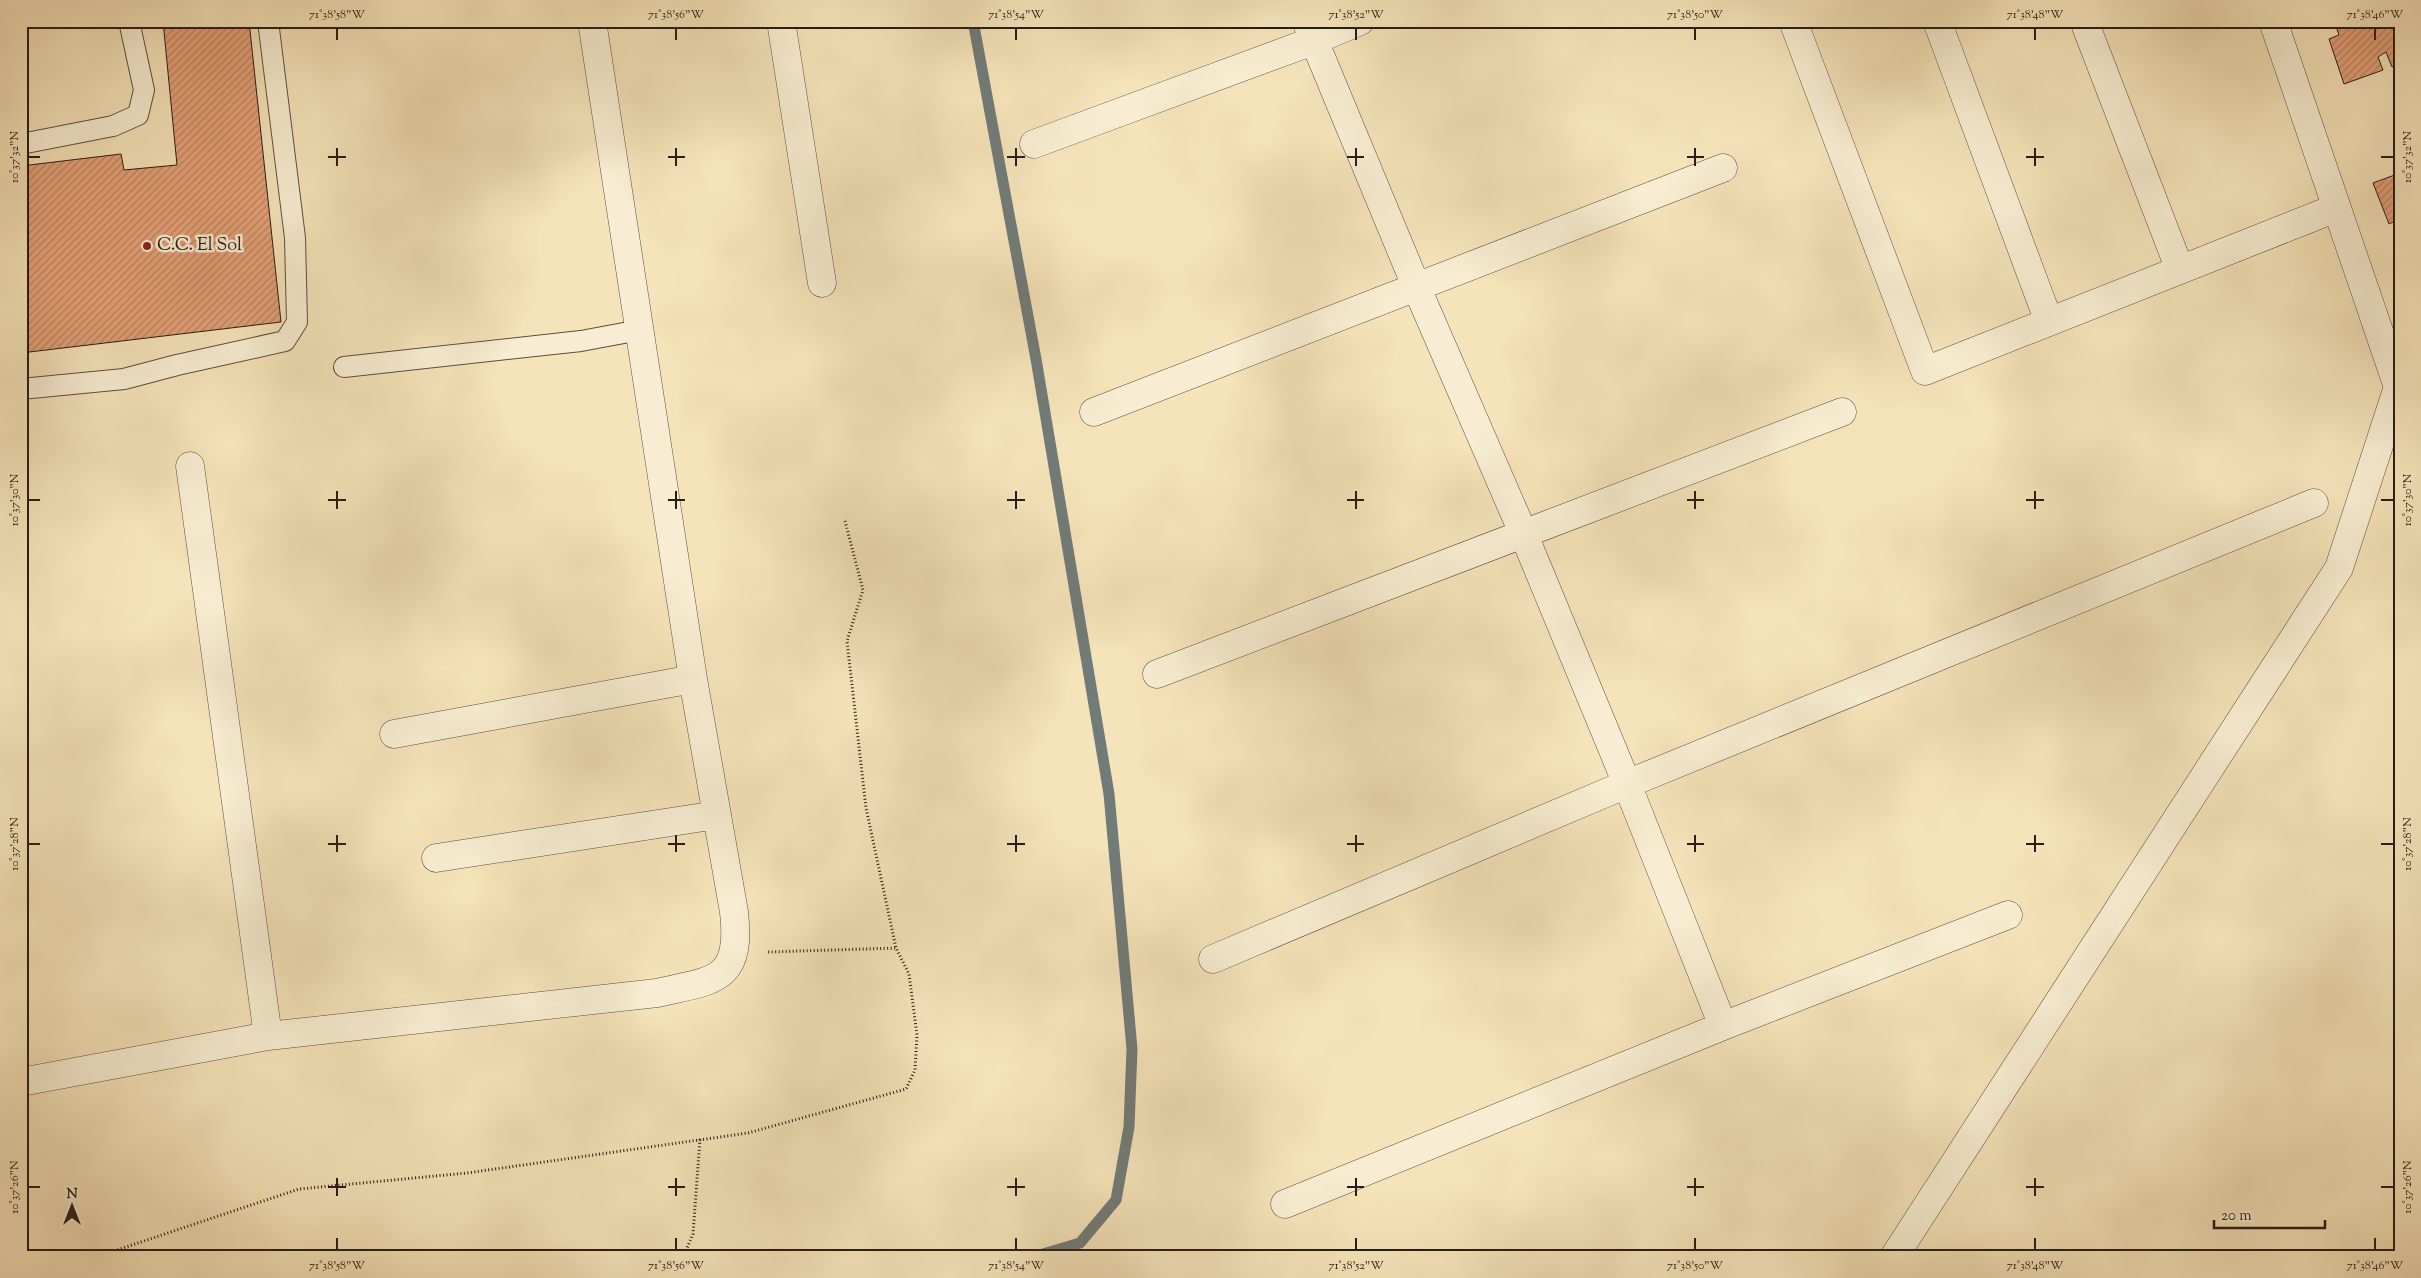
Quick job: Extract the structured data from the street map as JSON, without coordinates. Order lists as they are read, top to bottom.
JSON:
{
  "places": ["C.C. El Sol"],
  "scale_bar": "20 m",
  "north": "top",
  "coordinates": [
    "71°38'58\"W",
    "71°38'56\"W",
    "71°38'54\"W",
    "71°38'52\"W",
    "71°38'50\"W",
    "71°38'48\"W",
    "71°38'46\"W",
    "10°37'32\"N",
    "10°37'30\"N",
    "10°37'28\"N",
    "10°37'26\"N"
  ]
}
